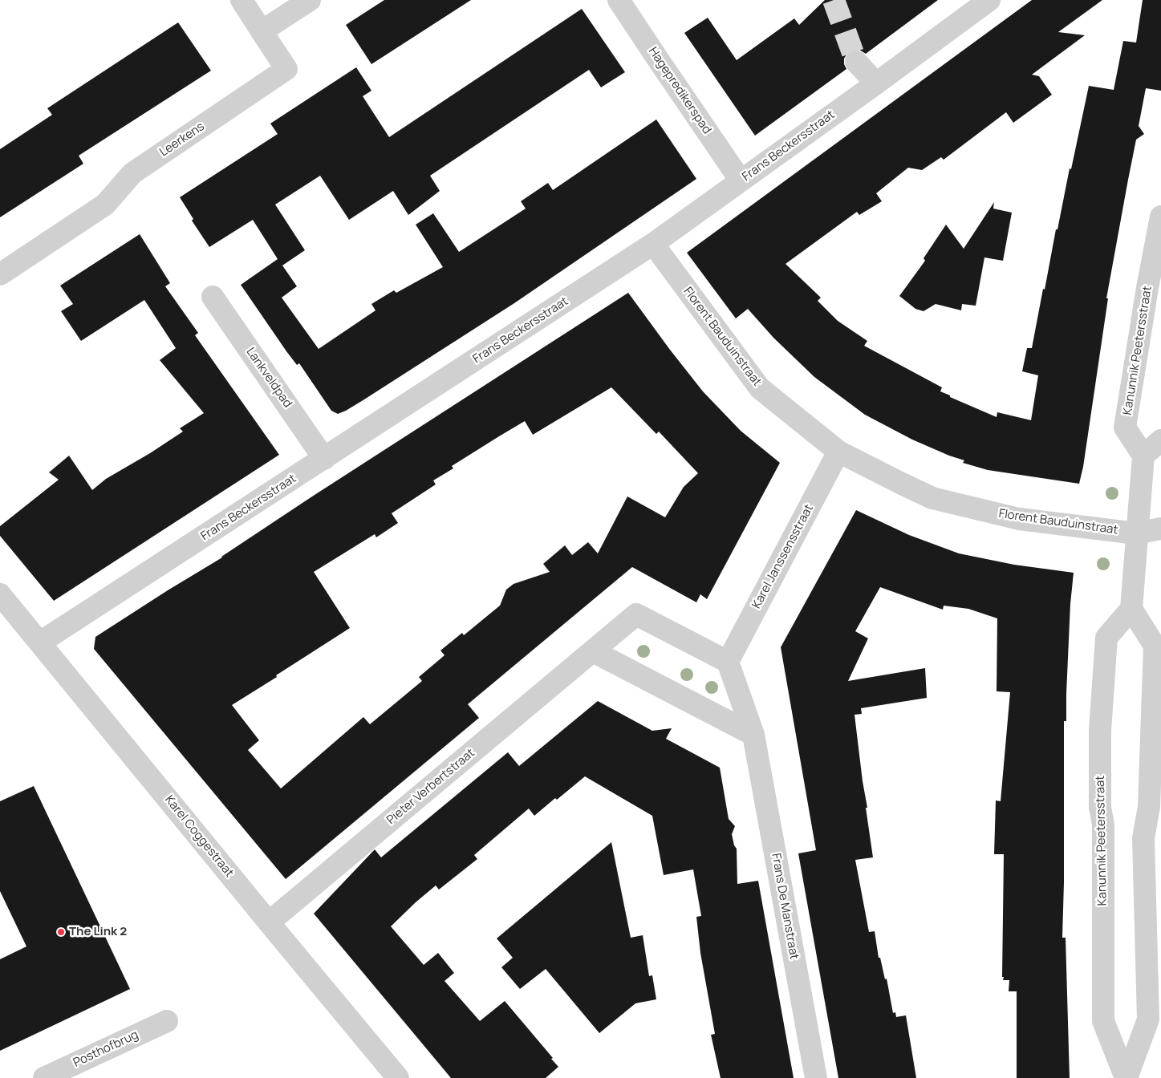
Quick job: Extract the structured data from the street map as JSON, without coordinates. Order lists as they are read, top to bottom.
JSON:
{
  "streets": {
    "street": [
      "Hagepredikerspad",
      "Leerkens",
      "Frans Beckersstraat",
      "Florent Bauduinstraat",
      "Kanunnik Peetersstraat",
      "Lankveldpad",
      "Karel Janssensstraat",
      "Pieter Verbertstraat",
      "Karel Coggestraat",
      "Frans De Manstraat",
      "Posthofbrug"
    ]
  },
  "crossings": [
    ["Hagepredikerspad", "Frans Beckersstraat"],
    ["Frans Beckersstraat", "Florent Bauduinstraat"],
    ["Frans Beckersstraat", "Lankveldpad"],
    ["Frans Beckersstraat", "Karel Coggestraat"],
    ["Florent Bauduinstraat", "Karel Janssensstraat"],
    ["Karel Janssensstraat", "Pieter Verbertstraat"],
    ["Karel Janssensstraat", "Frans De Manstraat"],
    ["Pieter Verbertstraat", "Karel Coggestraat"],
    ["Pieter Verbertstraat", "Frans De Manstraat"]
  ],
  "places": ["The Link 2"]
}
